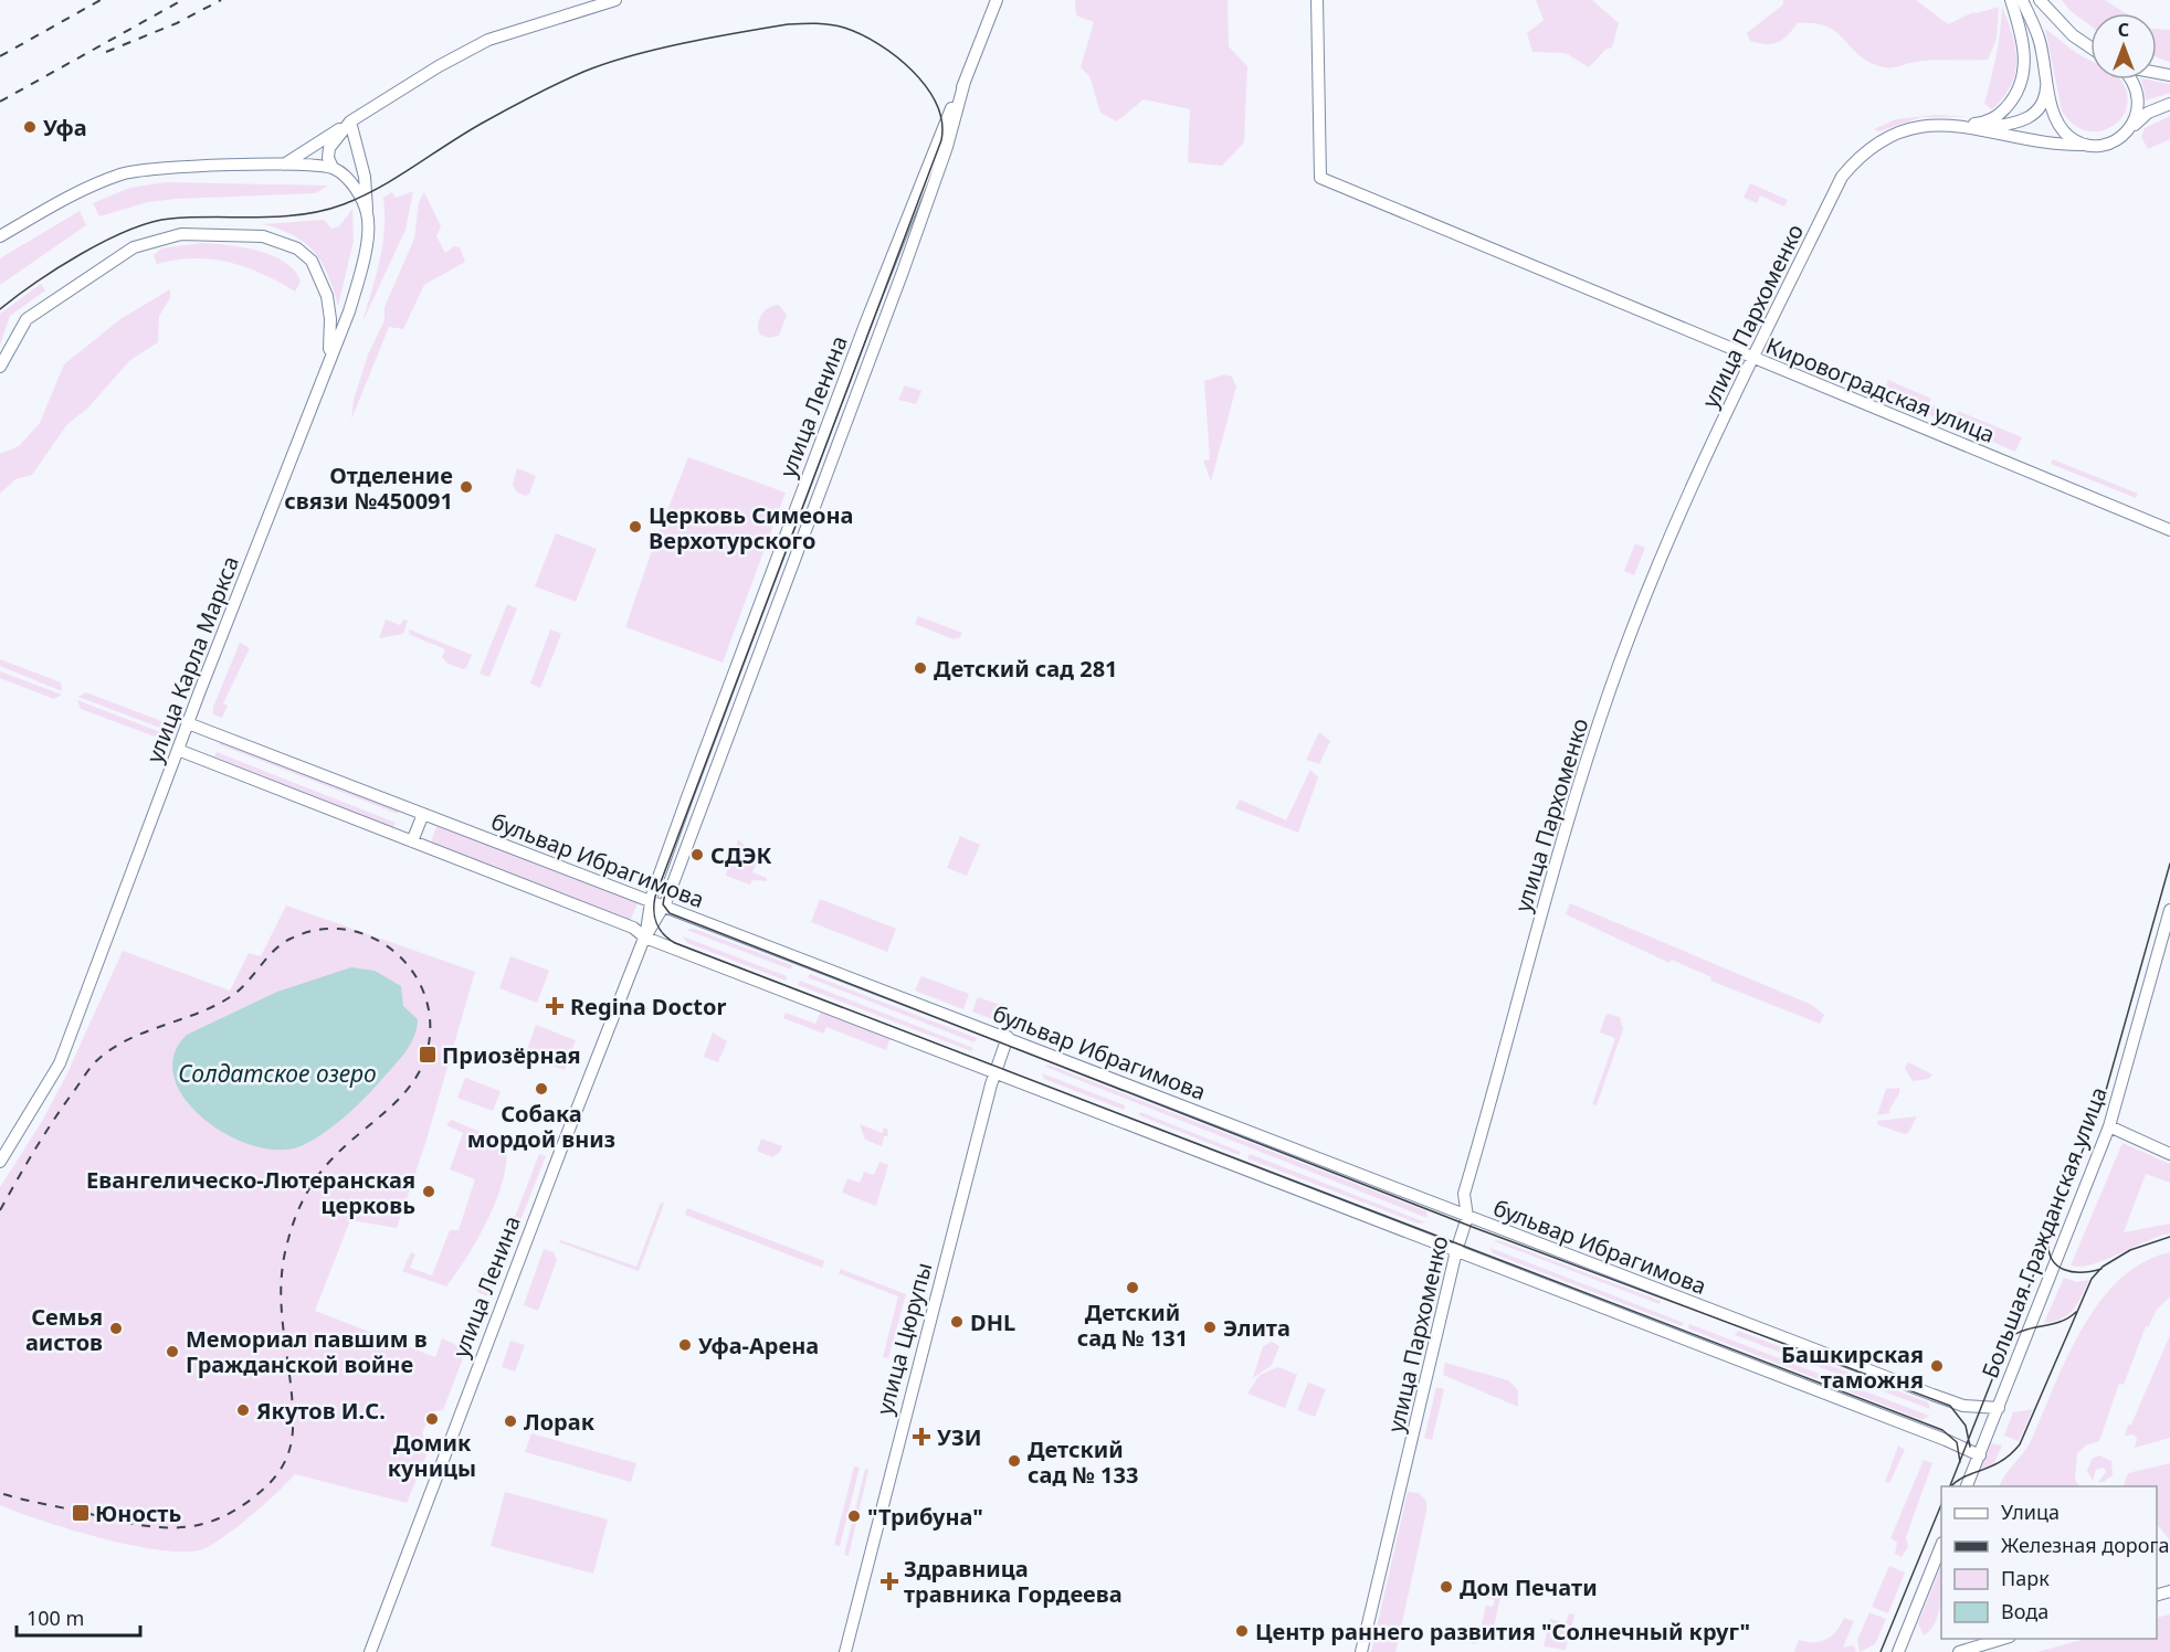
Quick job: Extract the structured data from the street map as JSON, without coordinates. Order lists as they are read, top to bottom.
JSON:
{
  "streets": {
    "main road": [
      "улица Пархоменко",
      "Кировоградская улица",
      "улица Ленина",
      "улица Карла Маркса",
      "бульвар Ибрагимова",
      "Большая Гражданская улица",
      "улица Цюрупы"
    ]
  },
  "crossings": [
    ["улица Пархоменко", "Кировоградская улица"],
    ["улица Пархоменко", "бульвар Ибрагимова"],
    ["улица Ленина", "бульвар Ибрагимова"],
    ["улица Карла Маркса", "бульвар Ибрагимова"],
    ["бульвар Ибрагимова", "Большая Гражданская улица"],
    ["бульвар Ибрагимова", "улица Цюрупы"]
  ],
  "water": ["Солдатское озеро"],
  "places": {
    "other": [
      "Уфа",
      "Отделение связи №450091",
      "Церковь Симеона Верхотурского",
      "Детский сад 281",
      "СДЭК",
      "Собака мордой вниз",
      "Евангелическо-Лютеранская церковь",
      "Детский сад № 131",
      "DHL",
      "Элита",
      "Семья аистов",
      "Уфа-Арена",
      "Мемориал павшим в Гражданской войне",
      "Башкирская таможня",
      "Якутов И.С.",
      "Домик куницы",
      "Лорак",
      "Детский сад № 133",
      "\"Трибуна\"",
      "Дом Печати",
      "Центр раннего развития \"Солнечный круг\""
    ],
    "health": ["Regina Doctor", "УЗИ", "Здравница травника Гордеева"],
    "transit": ["Приозёрная", "Юность"]
  },
  "legend": [
    "Улица",
    "Железная дорога",
    "Парк",
    "Вода"
  ],
  "scale_bar": "100 m",
  "north": "top"
}
